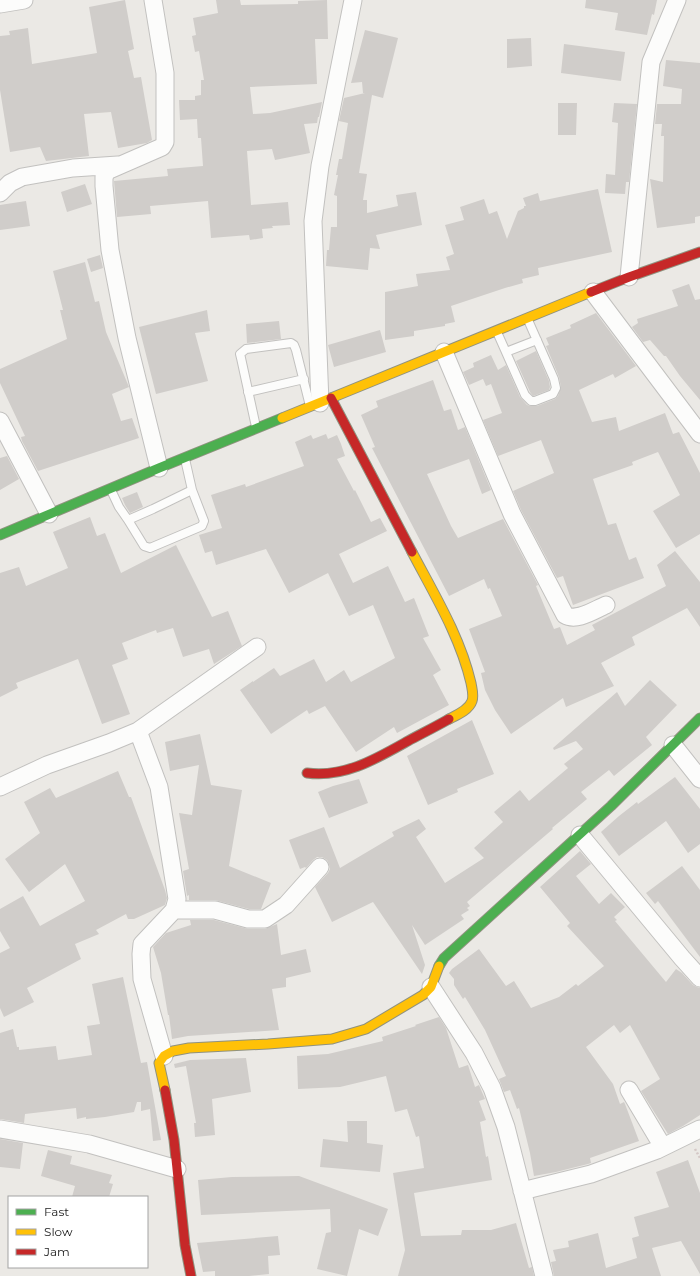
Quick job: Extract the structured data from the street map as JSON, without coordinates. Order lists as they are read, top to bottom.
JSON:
{
  "legend": ["Fast", "Slow", "Jam"]
}
